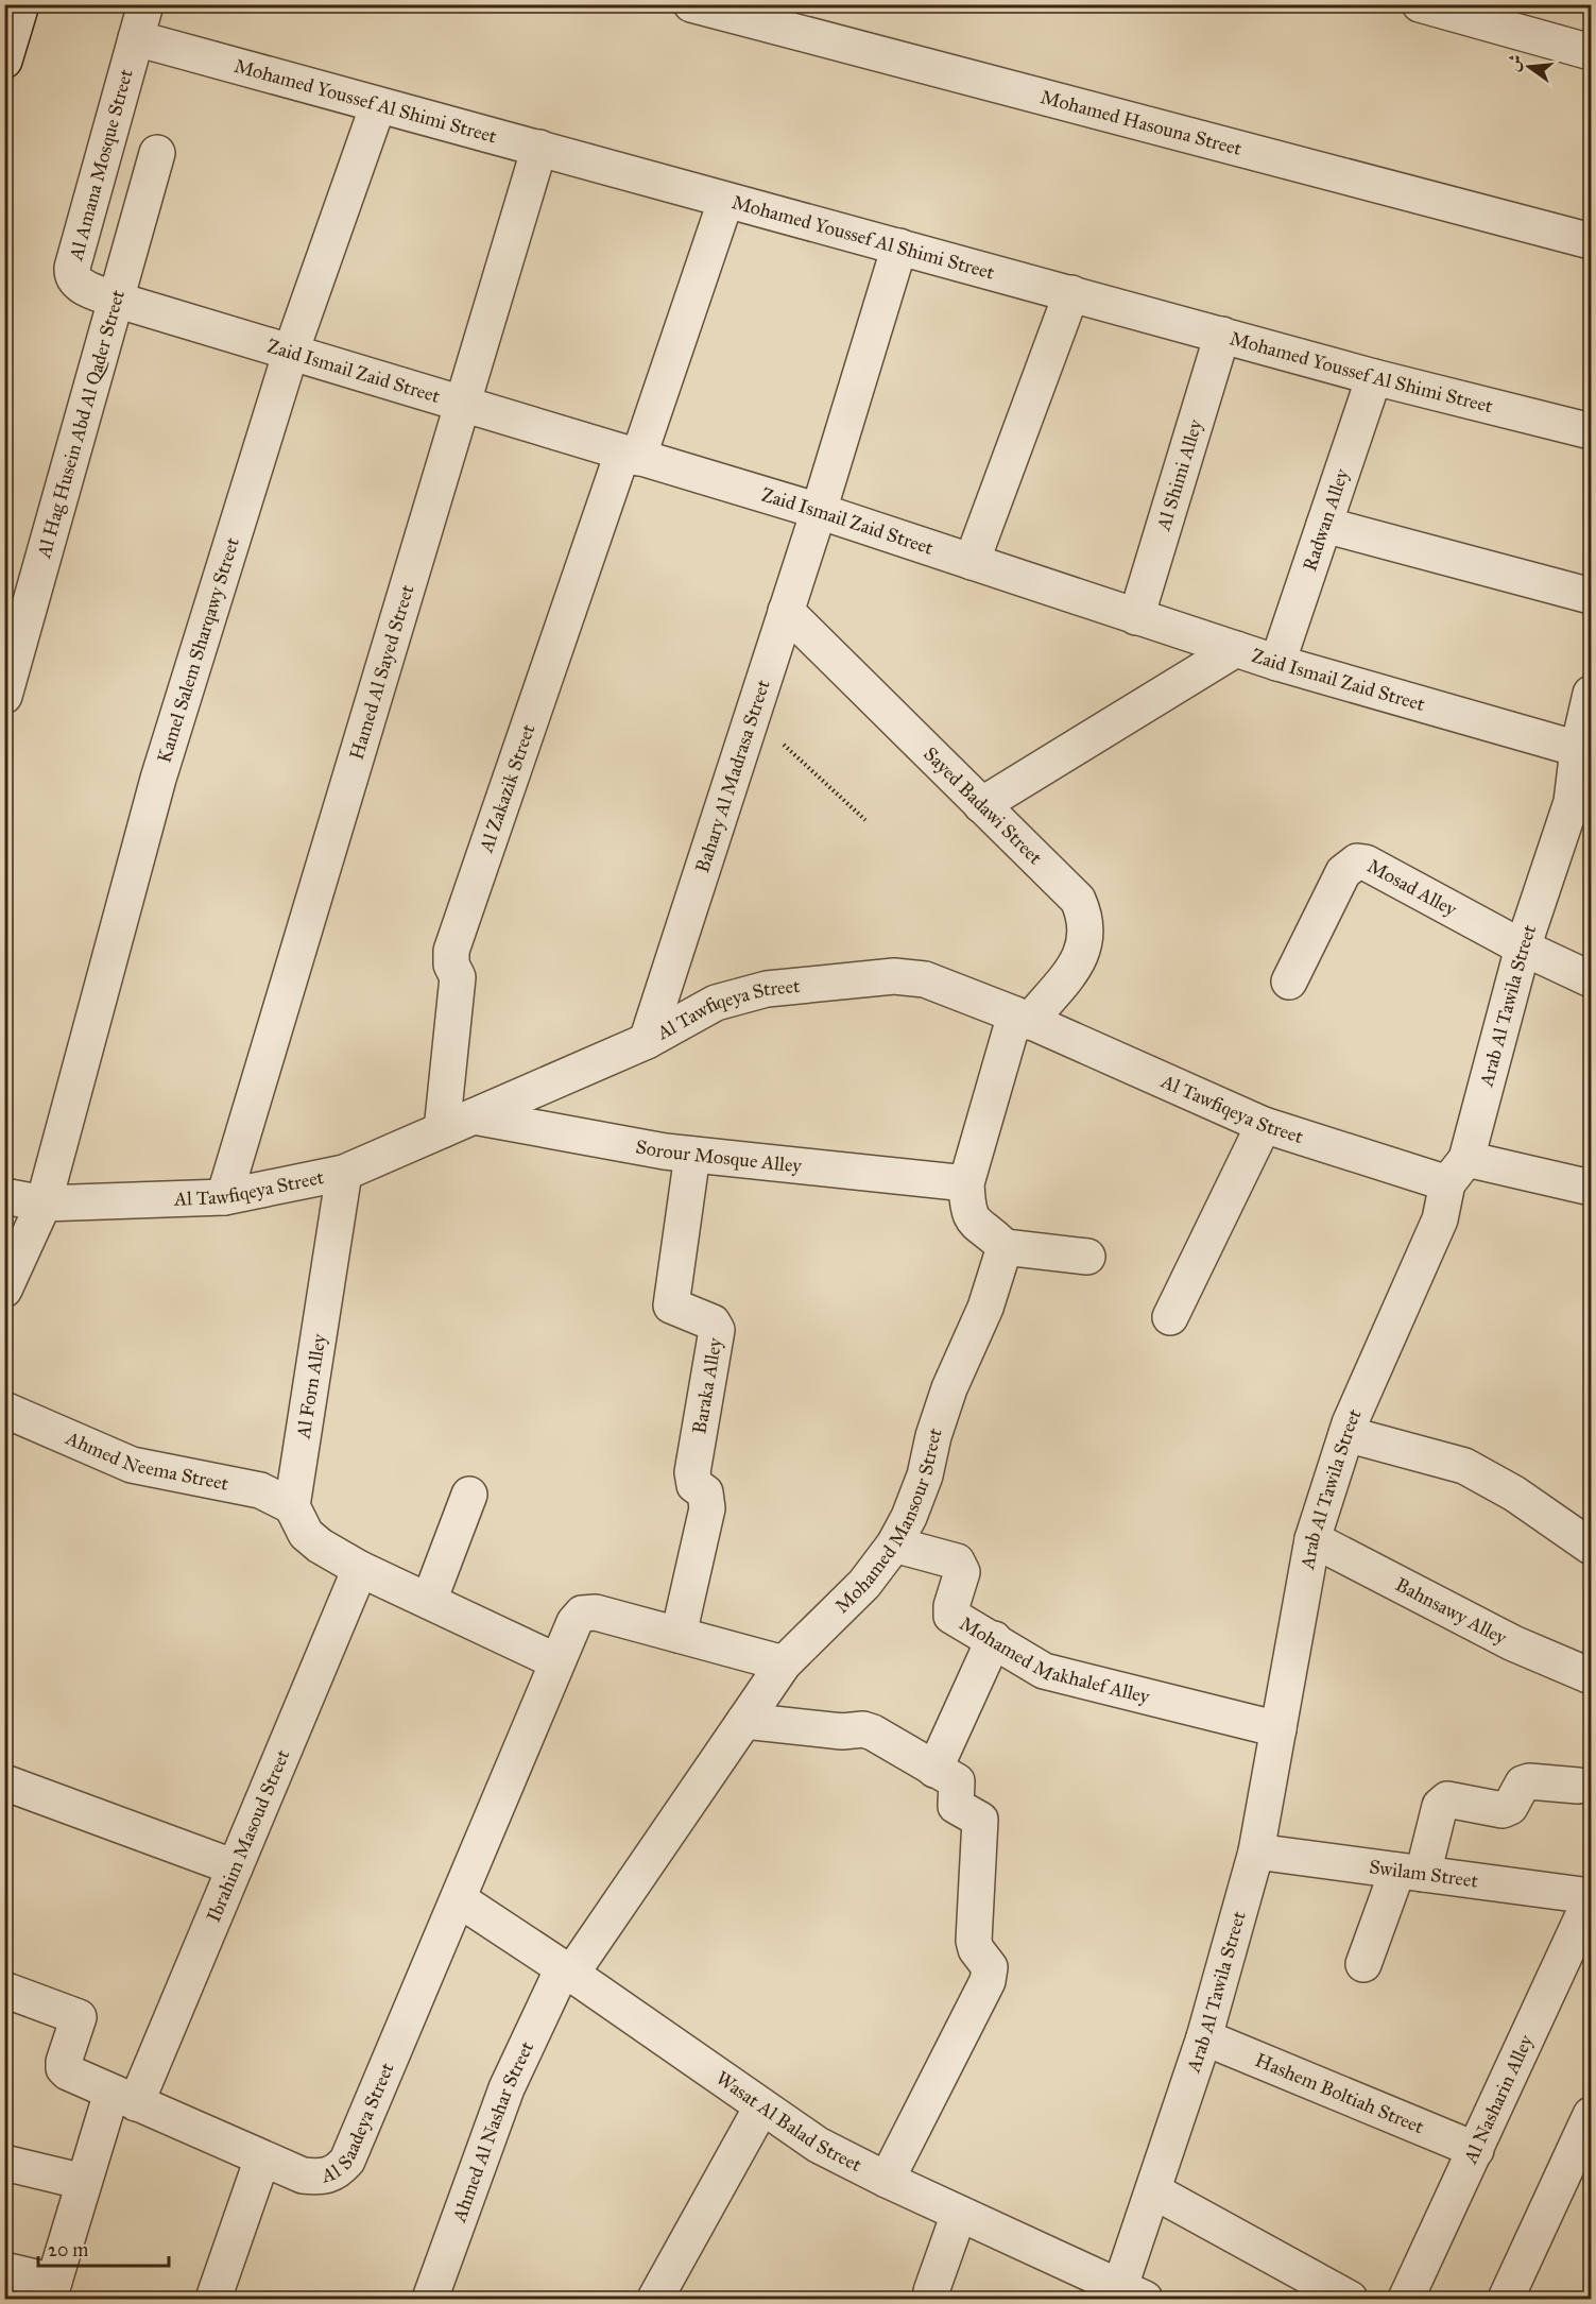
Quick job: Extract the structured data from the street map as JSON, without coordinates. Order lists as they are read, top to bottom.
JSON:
{
  "streets": {
    "street": [
      "Mohamed Youssef Al Shimi Street",
      "Mohamed Hasouna Street",
      "Al Amana Mosque Street",
      "Zaid Ismail Zaid Street",
      "Al Hag Husein Abd Al Qader Street",
      "Al Shimi Alley",
      "Radwan Alley",
      "Kamel Salem Sharqawy Street",
      "Hamed Al Sayed Street",
      "Bahary Al Madrasa Street",
      "Al Zakazik Street",
      "Sayed Badawi Street",
      "Mosad Alley",
      "Arab Al Tawila Street",
      "Al Tawfiqeya Street",
      "Sorour Mosque Alley",
      "Baraka Alley",
      "Al Forn Alley",
      "Ahmed Neema Street",
      "Mohamed Mansour Street",
      "Bahnsawy Alley",
      "Mohamed Makhalef Alley",
      "Ibrahim Masoud Street",
      "Swilam Street",
      "Hashem Boltiah Street",
      "Al Nasharin Alley",
      "Al Saadeya Street",
      "Wasat Al Balad Street",
      "Ahmed Al Nashar Street"
    ]
  },
  "crossings": [
    ["Mohamed Youssef Al Shimi Street", "Al Amana Mosque Street"],
    ["Mohamed Youssef Al Shimi Street", "Al Shimi Alley"],
    ["Mohamed Youssef Al Shimi Street", "Radwan Alley"],
    ["Mohamed Youssef Al Shimi Street", "Kamel Salem Sharqawy Street"],
    ["Mohamed Youssef Al Shimi Street", "Hamed Al Sayed Street"],
    ["Mohamed Youssef Al Shimi Street", "Bahary Al Madrasa Street"],
    ["Mohamed Youssef Al Shimi Street", "Al Zakazik Street"],
    ["Al Amana Mosque Street", "Zaid Ismail Zaid Street"],
    ["Al Amana Mosque Street", "Al Hag Husein Abd Al Qader Street"],
    ["Zaid Ismail Zaid Street", "Al Hag Husein Abd Al Qader Street"],
    ["Zaid Ismail Zaid Street", "Al Shimi Alley"],
    ["Zaid Ismail Zaid Street", "Radwan Alley"],
    ["Zaid Ismail Zaid Street", "Kamel Salem Sharqawy Street"],
    ["Zaid Ismail Zaid Street", "Hamed Al Sayed Street"],
    ["Zaid Ismail Zaid Street", "Bahary Al Madrasa Street"],
    ["Zaid Ismail Zaid Street", "Al Zakazik Street"],
    ["Zaid Ismail Zaid Street", "Arab Al Tawila Street"],
    ["Kamel Salem Sharqawy Street", "Al Tawfiqeya Street"],
    ["Hamed Al Sayed Street", "Al Tawfiqeya Street"],
    ["Bahary Al Madrasa Street", "Sayed Badawi Street"],
    ["Bahary Al Madrasa Street", "Al Tawfiqeya Street"],
    ["Al Zakazik Street", "Al Tawfiqeya Street"],
    ["Sayed Badawi Street", "Al Tawfiqeya Street"],
    ["Mosad Alley", "Arab Al Tawila Street"],
    ["Arab Al Tawila Street", "Al Tawfiqeya Street"],
    ["Arab Al Tawila Street", "Bahnsawy Alley"],
    ["Arab Al Tawila Street", "Mohamed Makhalef Alley"],
    ["Arab Al Tawila Street", "Swilam Street"],
    ["Arab Al Tawila Street", "Hashem Boltiah Street"],
    ["Arab Al Tawila Street", "Wasat Al Balad Street"],
    ["Al Tawfiqeya Street", "Sorour Mosque Alley"],
    ["Al Tawfiqeya Street", "Al Forn Alley"],
    ["Sorour Mosque Alley", "Baraka Alley"],
    ["Baraka Alley", "Al Saadeya Street"],
    ["Al Forn Alley", "Ahmed Neema Street"],
    ["Mohamed Mansour Street", "Mohamed Makhalef Alley"],
    ["Mohamed Mansour Street", "Wasat Al Balad Street"],
    ["Mohamed Mansour Street", "Ahmed Al Nashar Street"],
    ["Ibrahim Masoud Street", "Al Saadeya Street"],
    ["Swilam Street", "Al Nasharin Alley"],
    ["Hashem Boltiah Street", "Al Nasharin Alley"],
    ["Al Saadeya Street", "Wasat Al Balad Street"],
    ["Wasat Al Balad Street", "Ahmed Al Nashar Street"]
  ],
  "scale_bar": "20 m",
  "north": "left"
}
